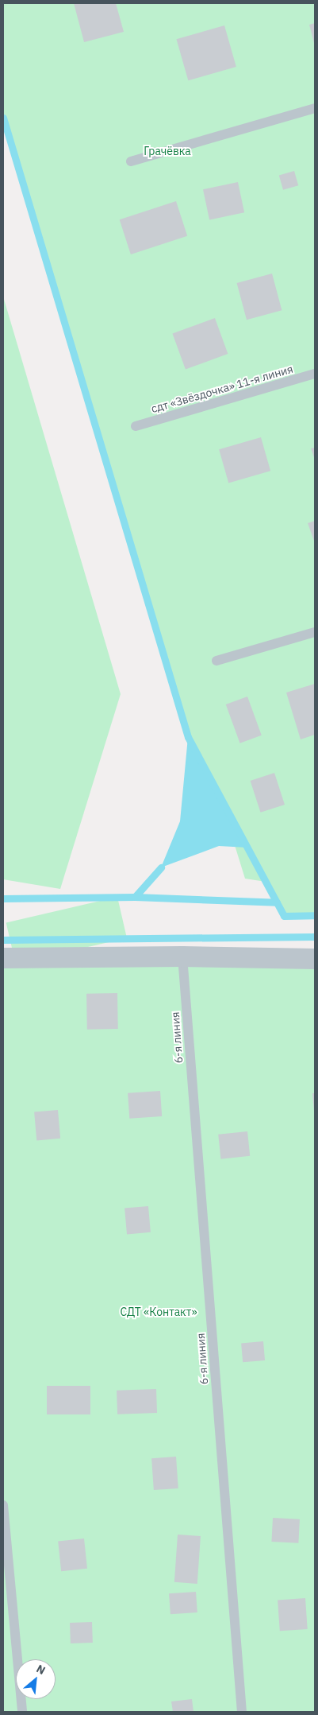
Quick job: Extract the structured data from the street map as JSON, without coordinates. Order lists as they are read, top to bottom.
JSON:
{
  "streets": {
    "lane": ["сдт «Звёздочка» 11-я линия", "6-я линия"]
  },
  "parks": ["Грачёвка", "СДТ «Контакт»"],
  "north": "top right"
}
